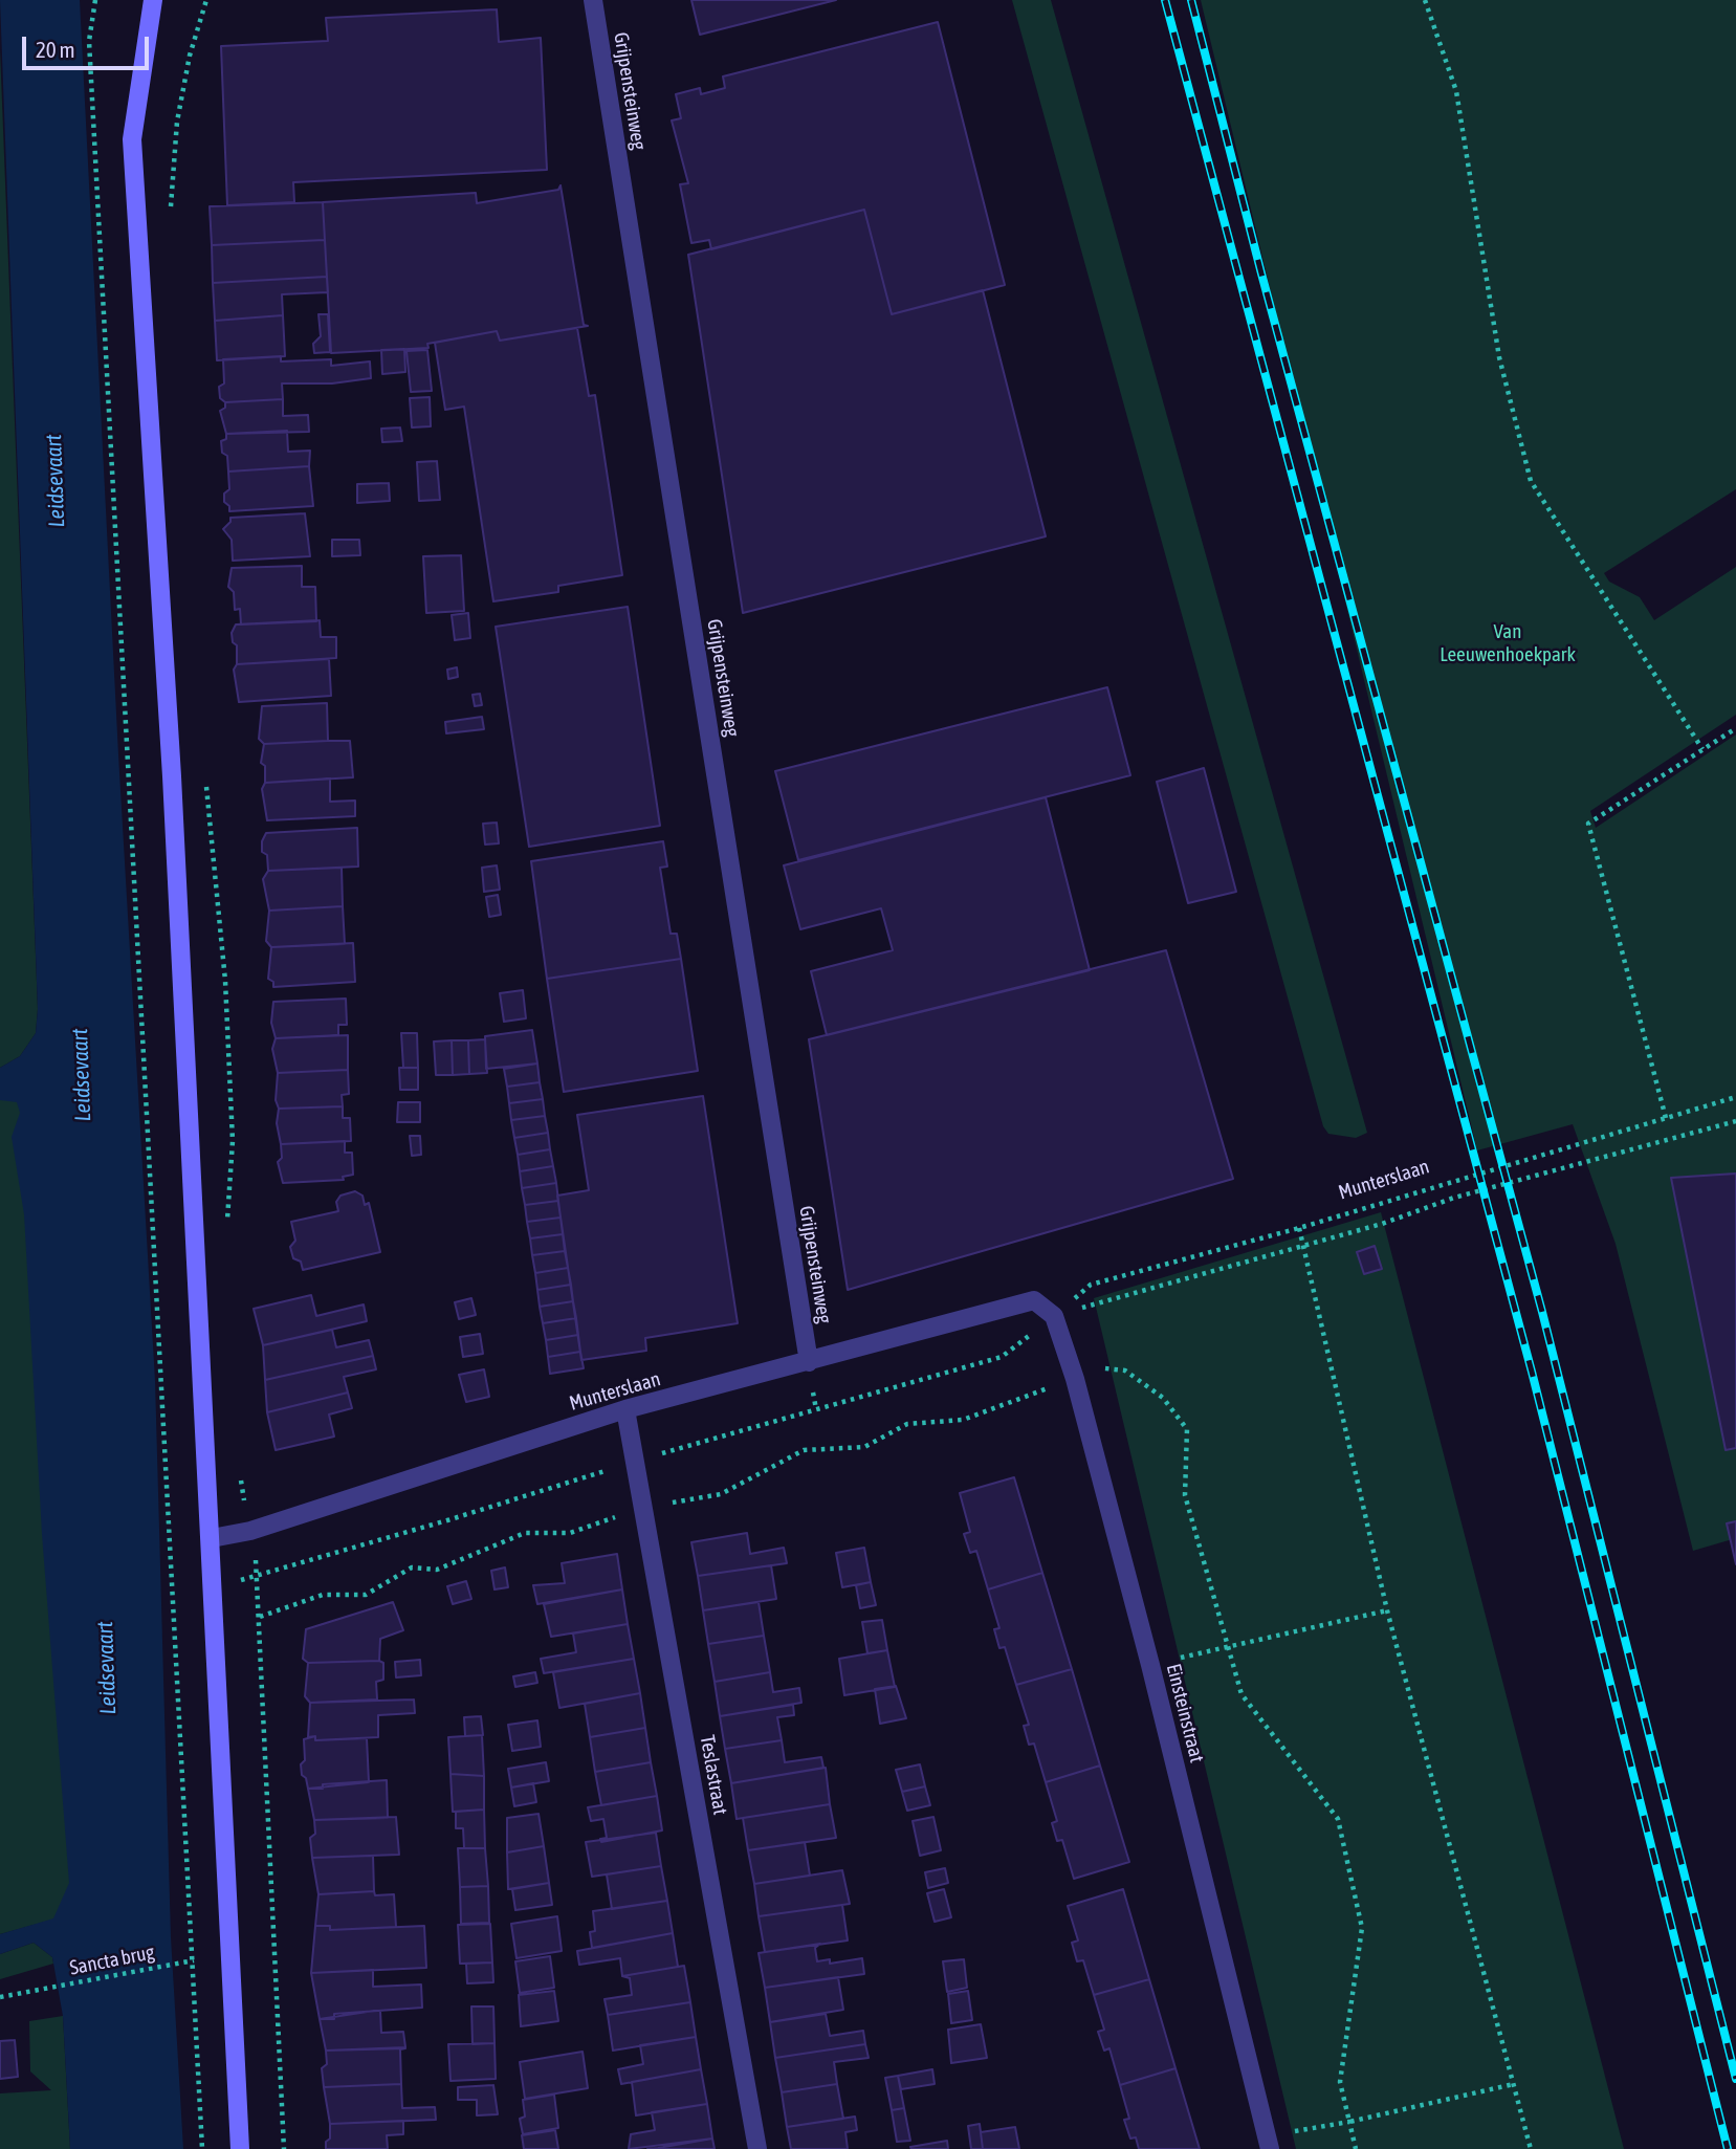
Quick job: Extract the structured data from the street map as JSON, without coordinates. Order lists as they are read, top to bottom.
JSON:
{
  "streets": {
    "street": [
      "Grijpensteinweg",
      "Munterslaan",
      "Einsteinstraat",
      "Teslastraat"
    ],
    "path": ["Sancta brug"]
  },
  "crossings": [
    ["Grijpensteinweg", "Munterslaan"],
    ["Munterslaan", "Einsteinstraat"],
    ["Munterslaan", "Teslastraat"]
  ],
  "water": ["Leidsevaart"],
  "parks": ["Van Leeuwenhoekpark"],
  "scale_bar": "20 m"
}
